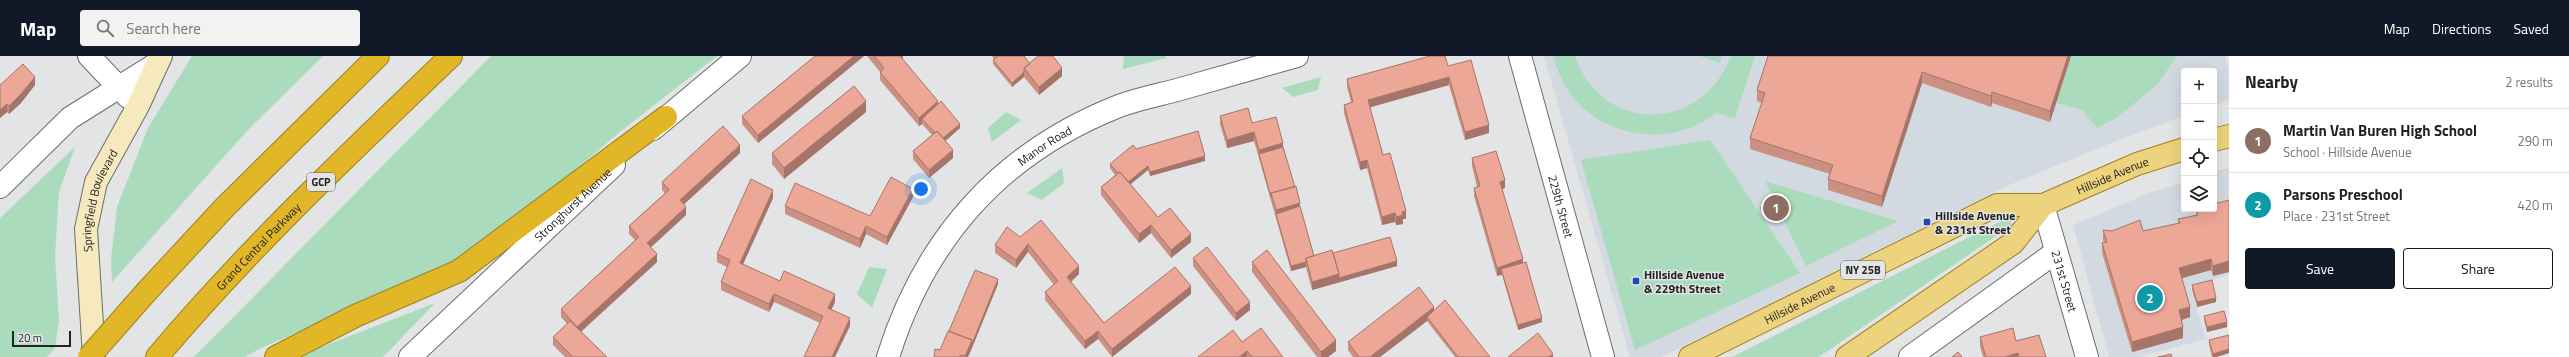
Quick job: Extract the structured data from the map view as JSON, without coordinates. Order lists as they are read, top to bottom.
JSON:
{
  "streets": {
    "highway": ["GCP", "Grand Central Parkway"],
    "main road": ["Hillside Avenue", "Springfield Boulevard", "NY 25B"],
    "street": [
      "Manor Road",
      "Stronghurst Avenue",
      "229th Street",
      "231st Street"
    ]
  },
  "crossings": [
    ["Hillside Avenue", "231st Street"]
  ],
  "places": {
    "transit": ["Hillside Avenue & 231st Street", "Hillside Avenue & 229th Street"]
  },
  "scale_bar": "20 m",
  "page": {
    "header": "Map",
    "search": "Search here",
    "nav": ["Map", "Directions", "Saved"],
    "heading": ["Nearby", "2 results"],
    "map_buttons": ["+", "−"],
    "list": [
      {
        "mark": "1",
        "name": "Martin Van Buren High School",
        "note": "School · Hillside Avenue",
        "value": "290 m"
      },
      {
        "mark": "2",
        "name": "Parsons Preschool",
        "note": "Place · 231st Street",
        "value": "420 m"
      }
    ],
    "pins": ["1", "2"],
    "buttons": ["Save", "Share"],
    "scale": "20 m"
  }
}
